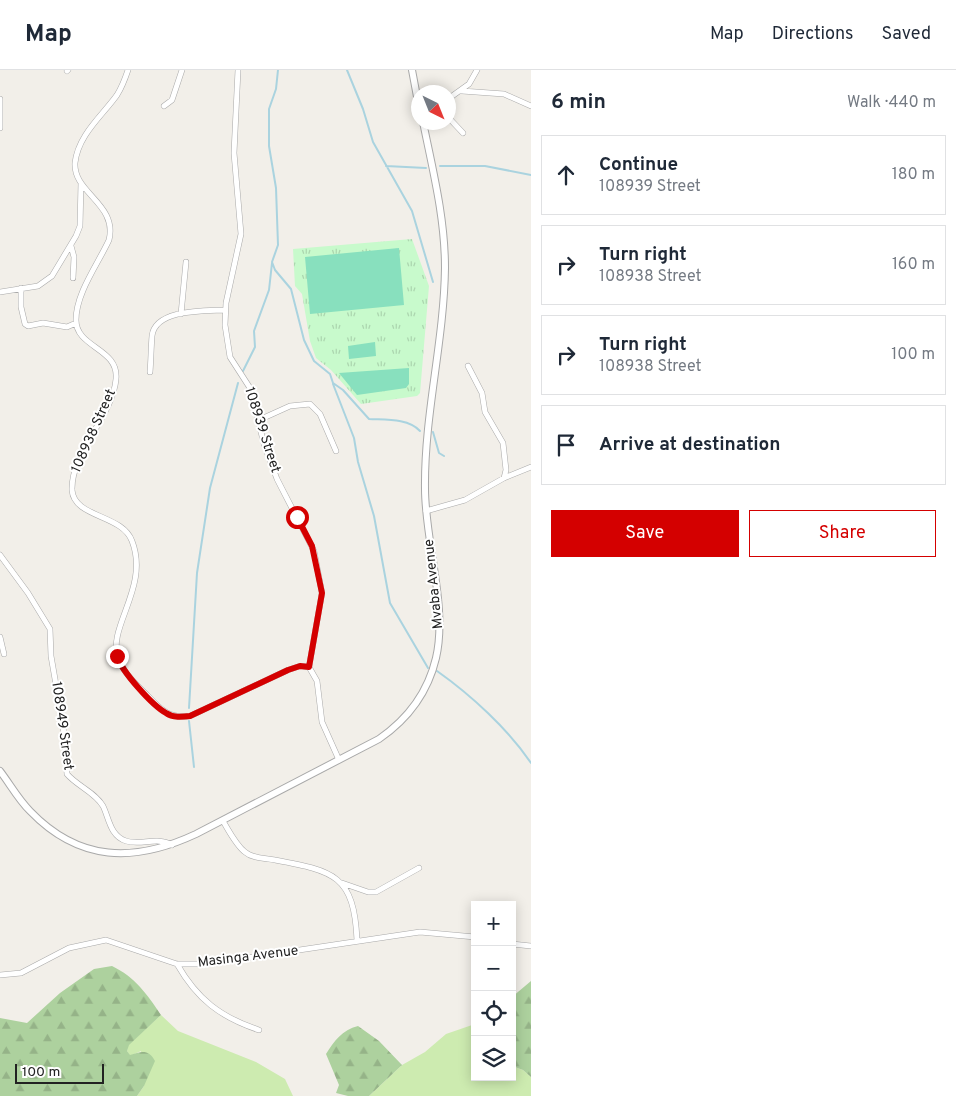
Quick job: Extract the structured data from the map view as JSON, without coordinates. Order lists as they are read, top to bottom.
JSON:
{
  "streets": {
    "street": [
      "108939 Street",
      "108938 Street",
      "Mvaba Avenue",
      "108949 Street",
      "Masinga Avenue"
    ]
  },
  "crossings": [
    ["108939 Street", "108938 Street"],
    ["Mvaba Avenue", "108949 Street"]
  ],
  "scale_bar": "100 m",
  "north": "bottom right",
  "page": {
    "header": "Map",
    "nav": ["Map", "Directions", "Saved"],
    "heading": ["6 min", "Walk · 440 m"],
    "list": [
      ["Continue", "108939 Street", "180 m"],
      ["Turn right", "108938 Street", "160 m"],
      ["Turn right", "108938 Street", "100 m"],
      "Arrive at destination"
    ],
    "buttons": ["Save", "Share"],
    "map_buttons": ["+", "−"],
    "scale": "100 m"
  }
}
